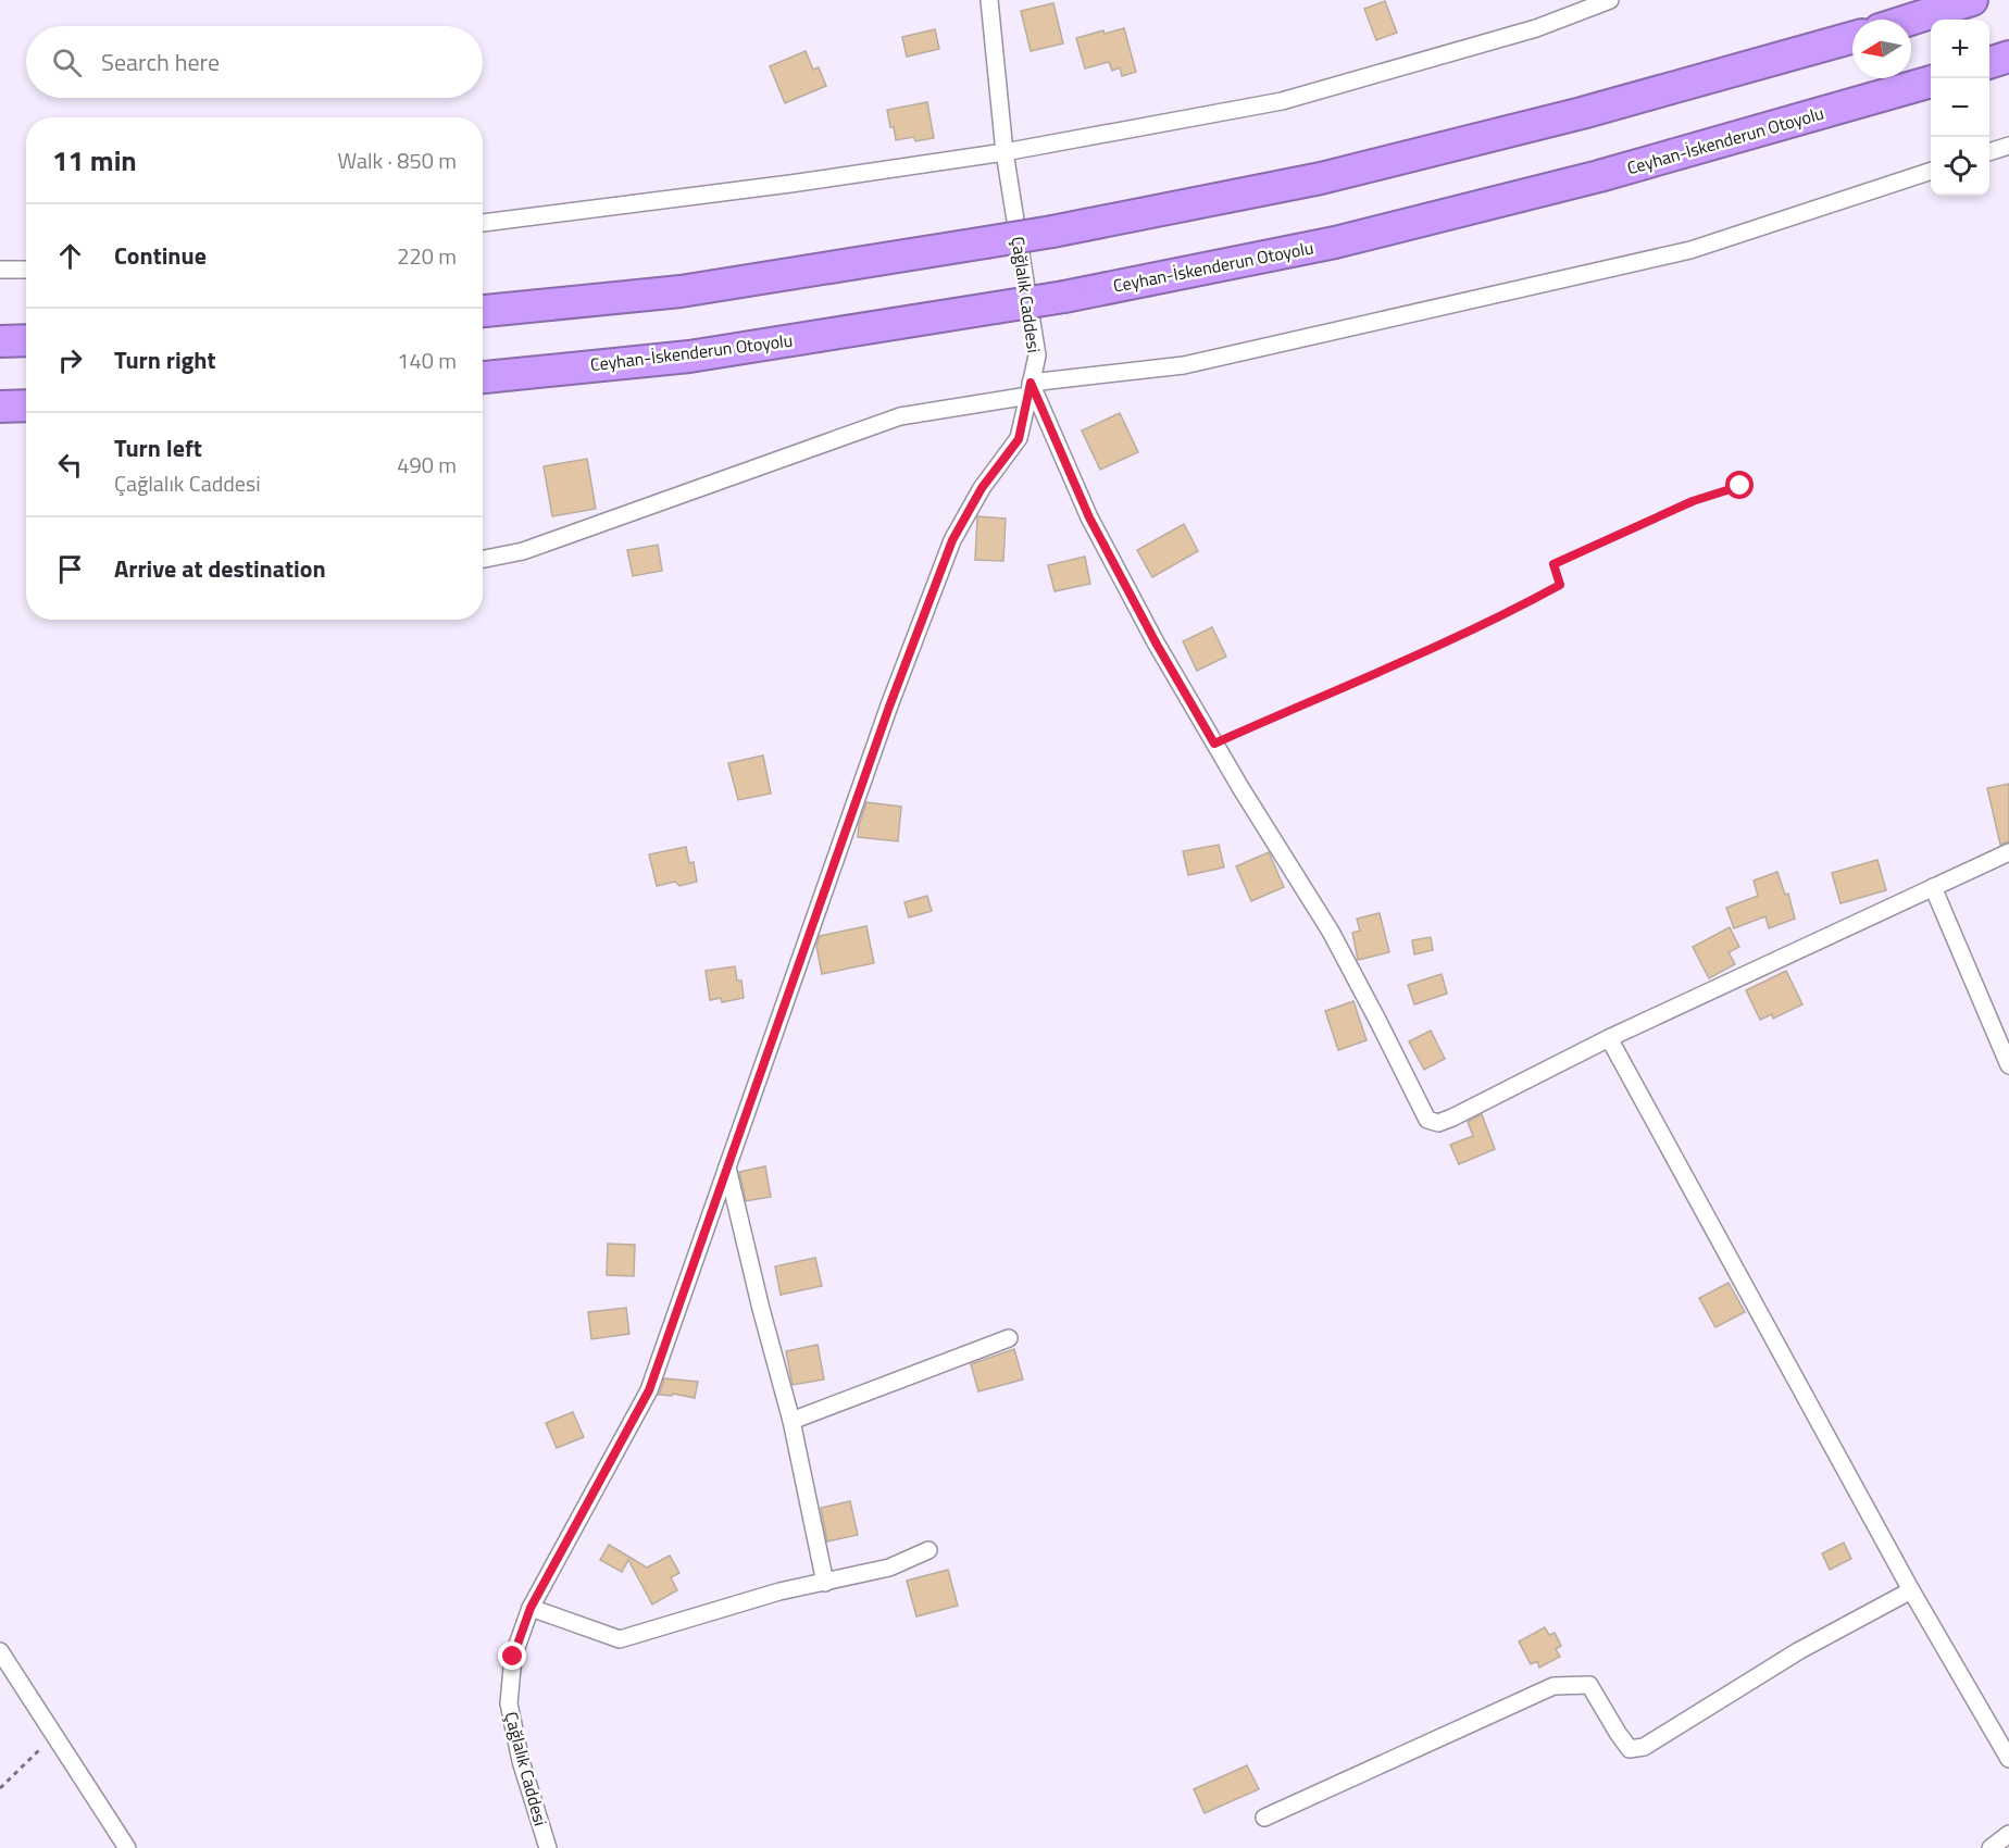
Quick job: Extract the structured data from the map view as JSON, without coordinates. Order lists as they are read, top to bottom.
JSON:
{
  "streets": {
    "highway": ["Ceyhan-İskenderun Otoyolu"],
    "street": ["Çağlalık Caddesi"]
  },
  "north": "left",
  "page": {
    "map_buttons": ["+", "−"],
    "search": "Search here",
    "heading": ["11 min", "Walk · 850 m"],
    "list": [
      ["Continue", "220 m"],
      ["Turn right", "140 m"],
      ["Turn left", "Çağlalık Caddesi", "490 m"],
      "Arrive at destination"
    ]
  }
}
